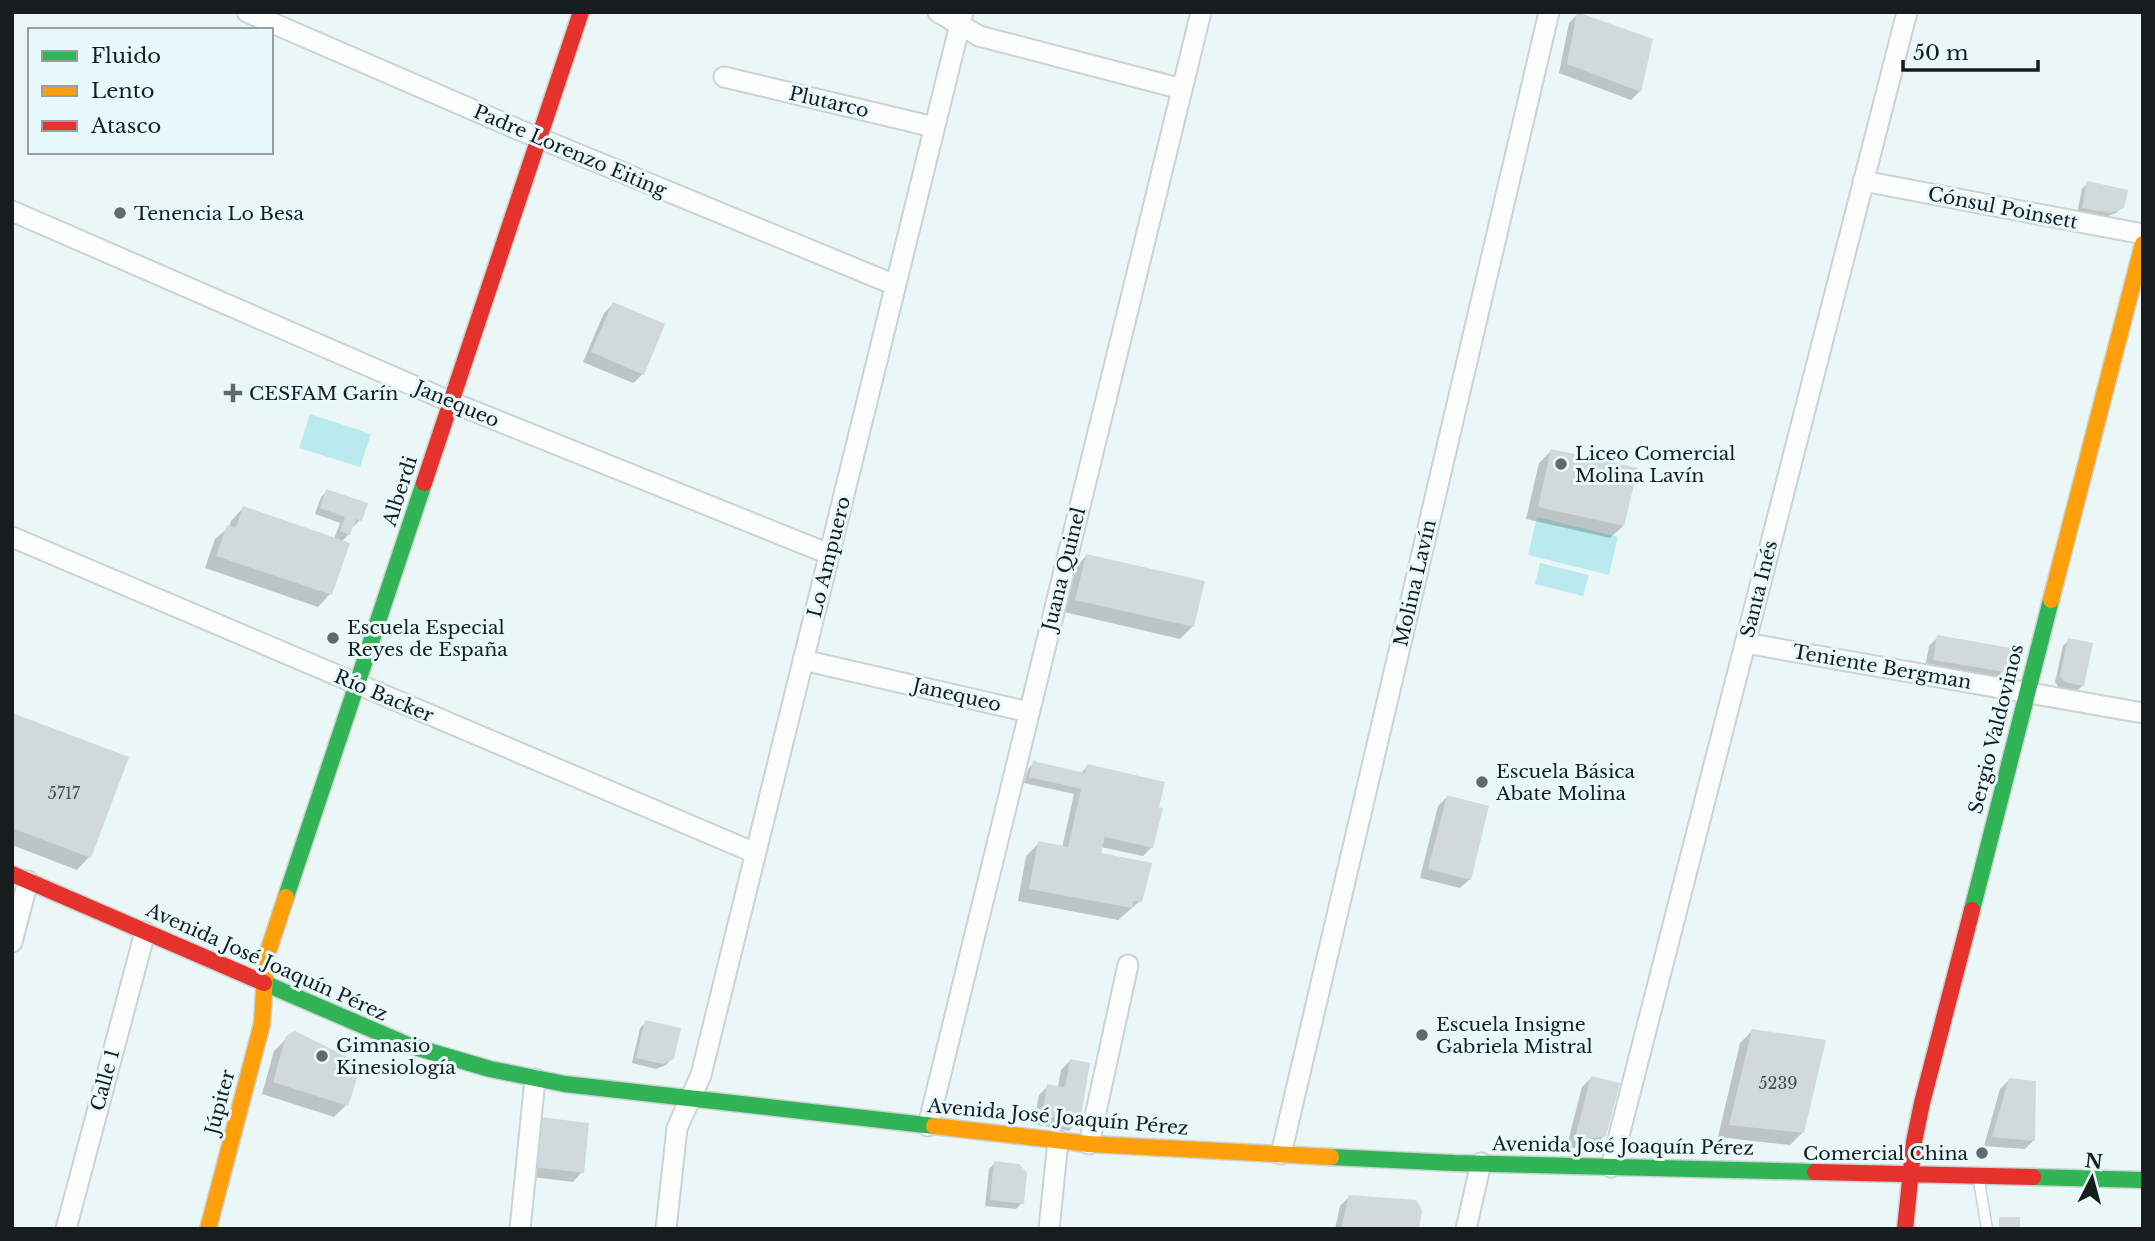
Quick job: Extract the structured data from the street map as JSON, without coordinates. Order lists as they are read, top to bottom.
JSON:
{
  "streets": {
    "main road": [
      "Alberdi",
      "Sergio Valdovinos",
      "Avenida José Joaquín Pérez",
      "Júpiter"
    ],
    "street": [
      "Plutarco",
      "Padre Lorenzo Eiting",
      "Cónsul Poinsett",
      "Janequeo",
      "Lo Ampuero",
      "Juana Quinel",
      "Molina Lavín",
      "Santa Inés",
      "Teniente Bergman",
      "Río Backer",
      "Calle 1"
    ]
  },
  "crossings": [
    ["Plutarco", "Lo Ampuero"],
    ["Padre Lorenzo Eiting", "Alberdi"],
    ["Padre Lorenzo Eiting", "Lo Ampuero"],
    ["Cónsul Poinsett", "Santa Inés"],
    ["Janequeo", "Alberdi"],
    ["Janequeo", "Lo Ampuero"],
    ["Janequeo", "Juana Quinel"],
    ["Alberdi", "Río Backer"],
    ["Alberdi", "Avenida José Joaquín Pérez"],
    ["Alberdi", "Júpiter"],
    ["Lo Ampuero", "Río Backer"],
    ["Lo Ampuero", "Avenida José Joaquín Pérez"],
    ["Juana Quinel", "Avenida José Joaquín Pérez"],
    ["Molina Lavín", "Avenida José Joaquín Pérez"],
    ["Santa Inés", "Teniente Bergman"],
    ["Santa Inés", "Avenida José Joaquín Pérez"],
    ["Teniente Bergman", "Sergio Valdovinos"],
    ["Sergio Valdovinos", "Avenida José Joaquín Pérez"],
    ["Avenida José Joaquín Pérez", "Calle 1"],
    ["Avenida José Joaquín Pérez", "Júpiter"]
  ],
  "places": {
    "other": [
      "Tenencia Lo Besa",
      "Liceo Comercial Molina Lavín",
      "Escuela Especial Reyes de España",
      "Escuela Básica Abate Molina",
      "Escuela Insigne Gabriela Mistral",
      "Gimnasio Kinesiología",
      "Comercial China"
    ],
    "health": ["CESFAM Garín"]
  },
  "house_numbers": ["5717", "5239"],
  "legend": ["Fluido", "Lento", "Atasco"],
  "scale_bar": "50 m",
  "north": "top"
}
